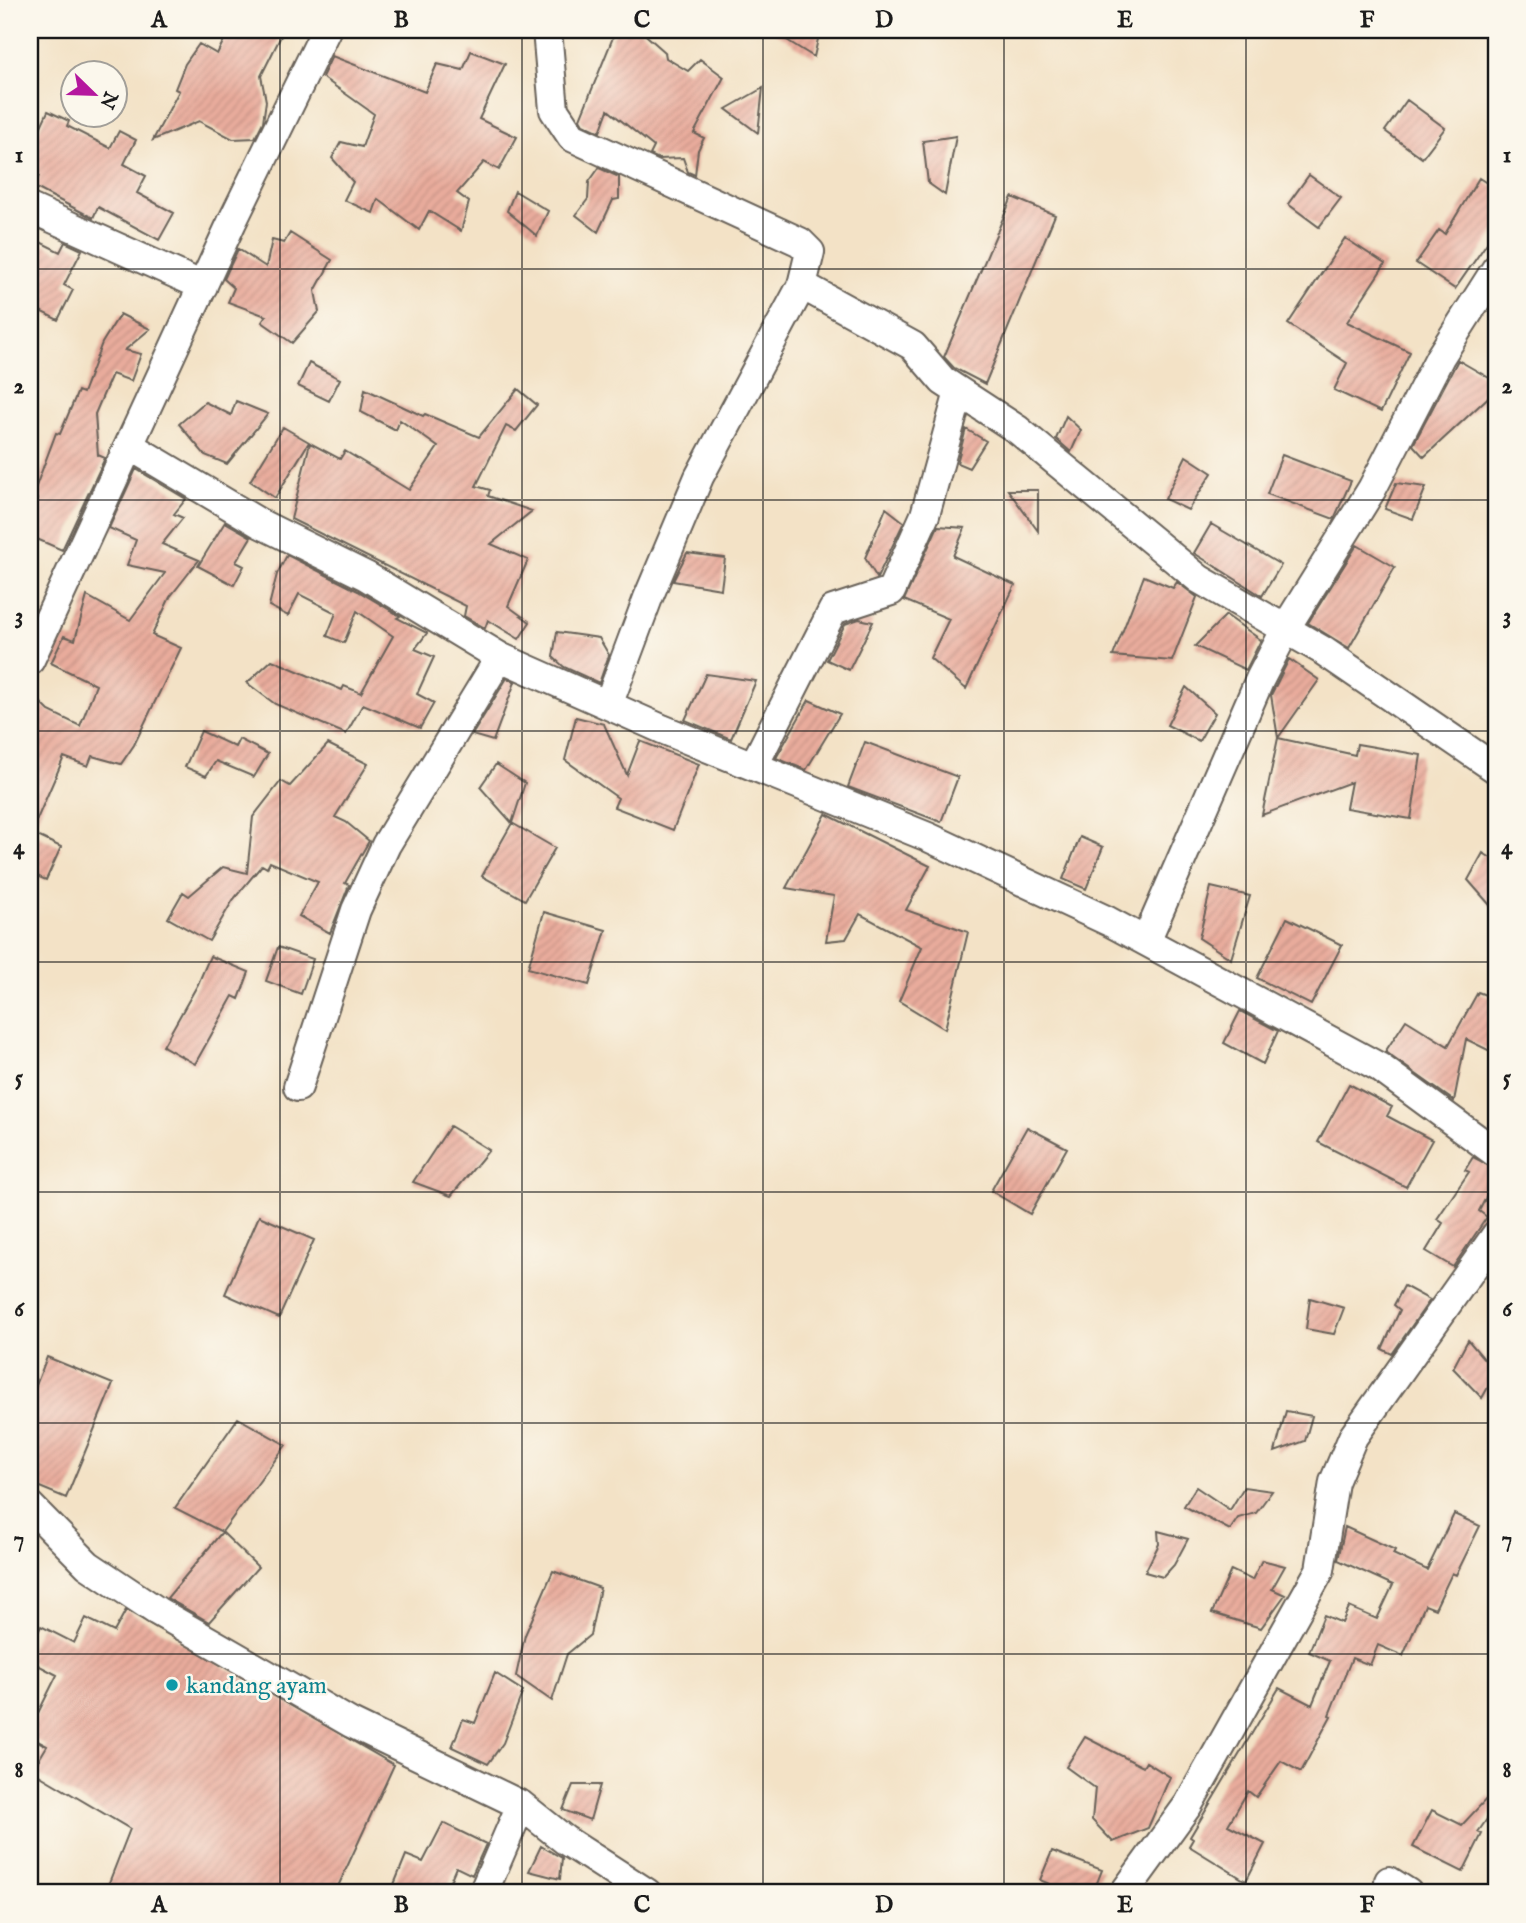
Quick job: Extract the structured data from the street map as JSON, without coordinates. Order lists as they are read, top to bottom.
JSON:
{
  "places": ["kandang ayam"],
  "north": "bottom right",
  "grid": {
    "columns": [
      "A",
      "B",
      "C",
      "D",
      "E",
      "F"
    ],
    "rows": [
      "1",
      "2",
      "3",
      "4",
      "5",
      "6",
      "7",
      "8"
    ]
  }
}
